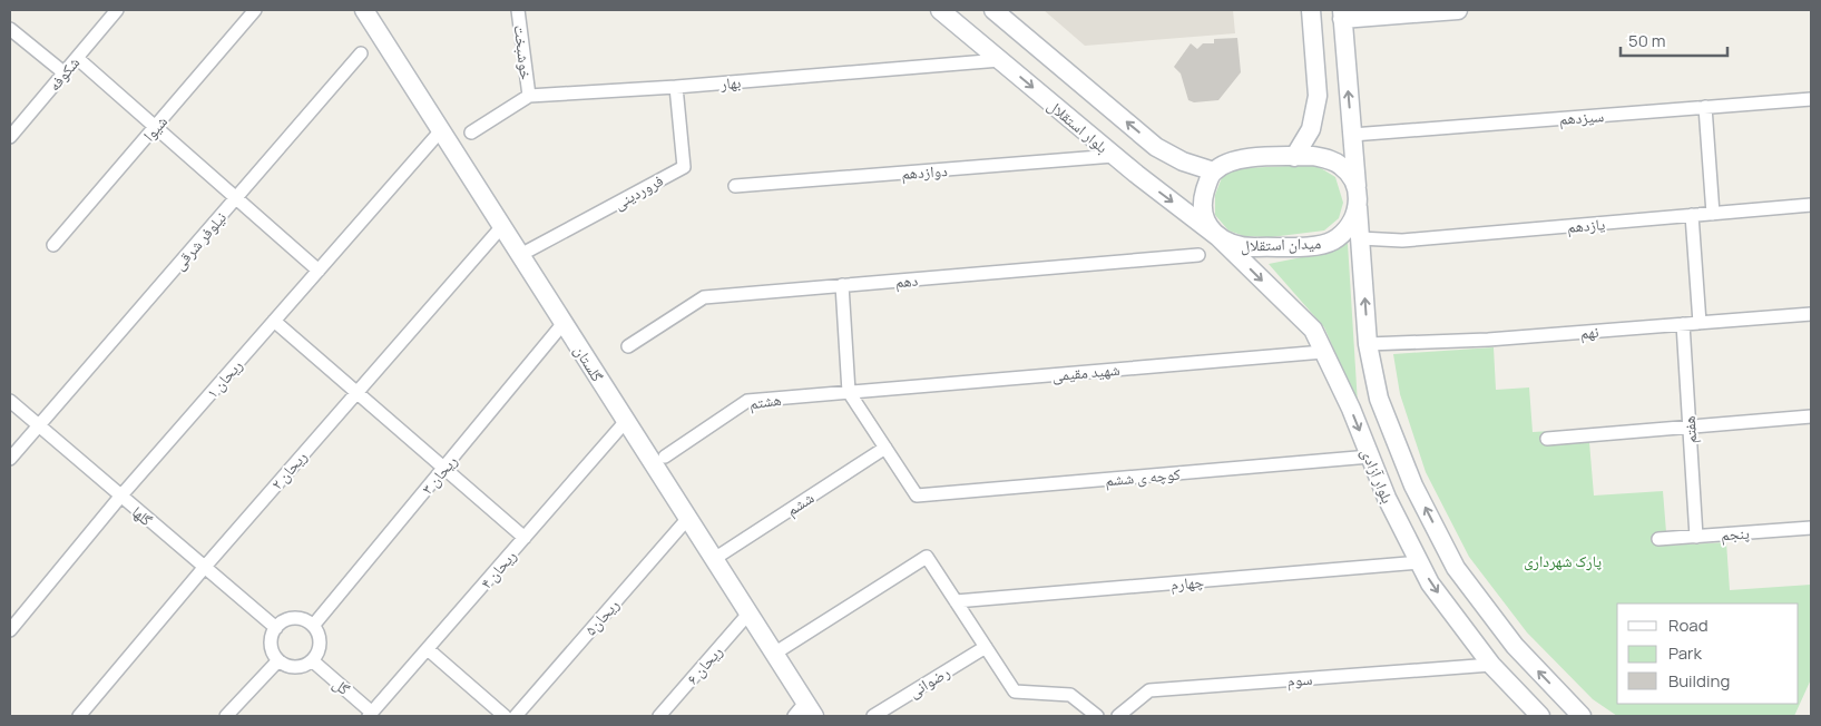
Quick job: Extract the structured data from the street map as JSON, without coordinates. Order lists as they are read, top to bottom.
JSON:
{
  "streets": {
    "main road": [
      "بلوار استقلال",
      "میدان استقلال",
      "گلستان",
      "بلوار آزادی"
    ],
    "street": [
      "خوشبخت",
      "شکوفه",
      "بهار",
      "سیزدهم",
      "شیوا",
      "دوازدهم",
      "فروردینی",
      "یازدهم",
      "نیلوفر شرقی",
      "دهم",
      "نهم",
      "شهید مقیمی",
      "ریحان ۱",
      "هشتم",
      "هفتم",
      "ریحان ۲",
      "ریحان ۳",
      "کوچه ی ششم",
      "ششم",
      "گلها",
      "پنجم",
      "ریحان ۴",
      "چهارم",
      "ریحان۵",
      "ریحان ۶",
      "سوم",
      "رضوانی",
      "گل"
    ]
  },
  "crossings": [
    ["خوشبخت", "بهار"],
    ["بهار", "بلوار استقلال"],
    ["بهار", "فروردینی"],
    ["سیزدهم", "بلوار آزادی"],
    ["بلوار استقلال", "دوازدهم"],
    ["بلوار استقلال", "میدان استقلال"],
    ["بلوار استقلال", "بلوار آزادی"],
    ["فروردینی", "گلستان"],
    ["یازدهم", "بلوار آزادی"],
    ["نیلوفر شرقی", "گلها"],
    ["میدان استقلال", "بلوار آزادی"],
    ["نهم", "هفتم"],
    ["نهم", "بلوار آزادی"],
    ["گلستان", "ریحان ۱"],
    ["گلستان", "ریحان ۲"],
    ["گلستان", "ریحان ۳"],
    ["گلستان", "ششم"],
    ["گلستان", "ریحان ۴"],
    ["گلستان", "ریحان۵"],
    ["گلستان", "ریحان ۶"],
    ["شهید مقیمی", "هشتم"],
    ["شهید مقیمی", "بلوار آزادی"],
    ["ریحان ۱", "گلها"],
    ["هفتم", "پنجم"],
    ["ریحان ۲", "گلها"],
    ["ریحان ۳", "گلها"],
    ["ریحان ۳", "گل"],
    ["بلوار آزادی", "کوچه ی ششم"],
    ["بلوار آزادی", "چهارم"],
    ["بلوار آزادی", "سوم"],
    ["کوچه ی ششم", "ششم"],
    ["گلها", "گل"],
    ["ریحان ۴", "گل"]
  ],
  "parks": ["پارک شهرداری"],
  "legend": ["Road", "Park", "Building"],
  "scale_bar": "50 m"
}
